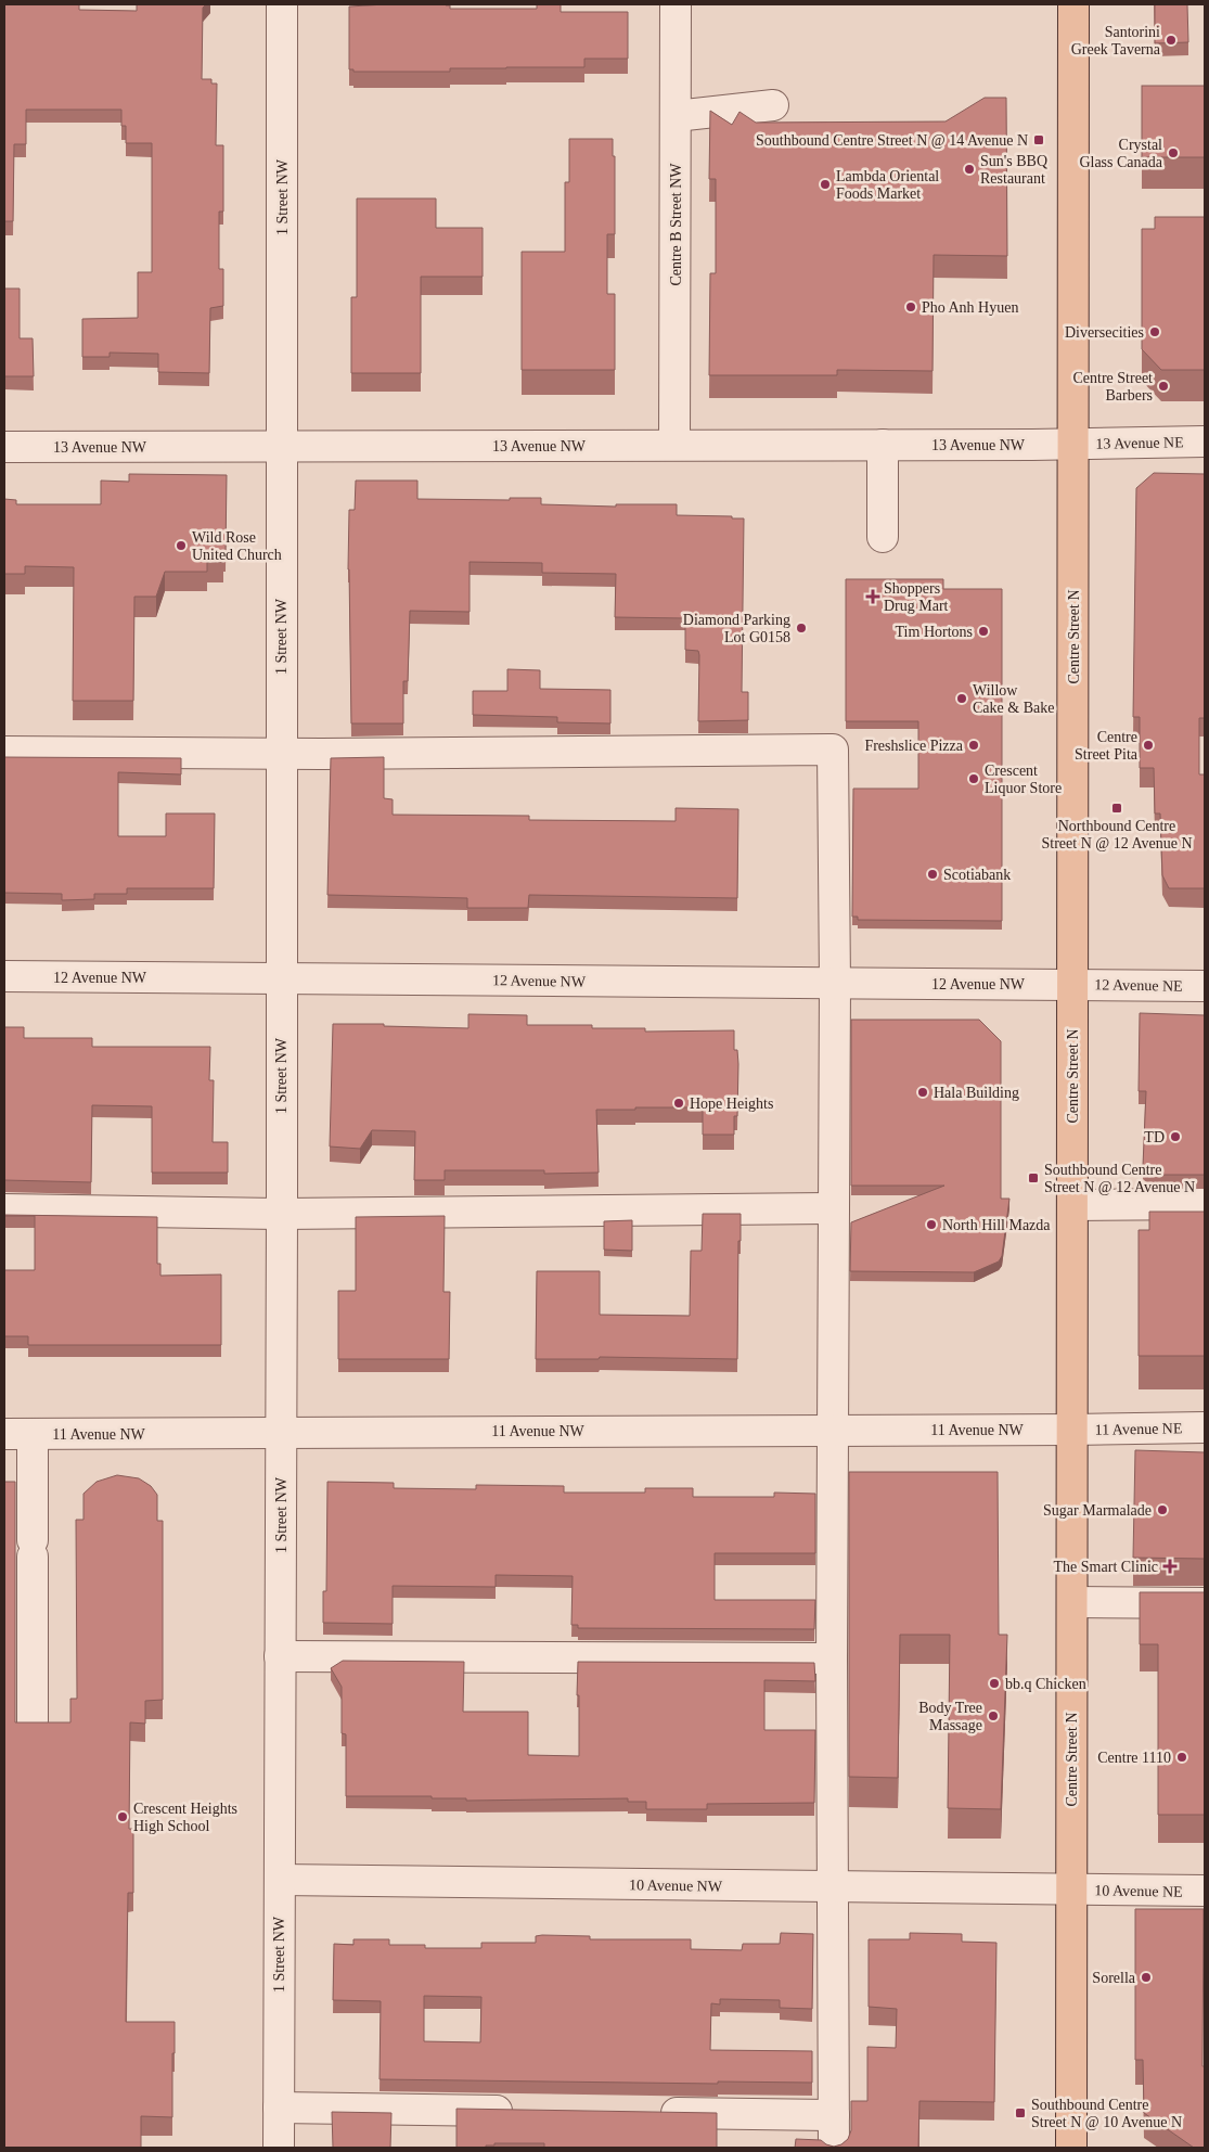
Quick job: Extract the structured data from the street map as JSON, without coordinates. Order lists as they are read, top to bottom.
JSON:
{
  "streets": {
    "main road": ["Centre Street N"],
    "street": [
      "1 Street NW",
      "Centre B Street NW",
      "13 Avenue NE",
      "13 Avenue NW",
      "12 Avenue NW",
      "12 Avenue NE",
      "11 Avenue NE",
      "11 Avenue NW",
      "10 Avenue NW",
      "10 Avenue NE"
    ]
  },
  "crossings": [
    ["1 Street NW", "13 Avenue NW"],
    ["1 Street NW", "12 Avenue NW"],
    ["1 Street NW", "11 Avenue NW"],
    ["1 Street NW", "10 Avenue NW"],
    ["Centre B Street NW", "13 Avenue NW"],
    ["13 Avenue NE", "13 Avenue NW"],
    ["13 Avenue NE", "Centre Street N"],
    ["13 Avenue NW", "Centre Street N"],
    ["Centre Street N", "12 Avenue NW"],
    ["Centre Street N", "12 Avenue NE"],
    ["Centre Street N", "11 Avenue NE"],
    ["Centre Street N", "11 Avenue NW"],
    ["Centre Street N", "10 Avenue NW"],
    ["Centre Street N", "10 Avenue NE"],
    ["12 Avenue NW", "12 Avenue NE"],
    ["11 Avenue NE", "11 Avenue NW"],
    ["10 Avenue NW", "10 Avenue NE"]
  ],
  "places": {
    "other": [
      "Santorini Greek Taverna",
      "Crystal Glass Canada",
      "Sun's BBQ Restaurant",
      "Lambda Oriental Foods Market",
      "Pho Anh Hyuen",
      "Diversecities",
      "Centre Street Barbers",
      "Wild Rose United Church",
      "Diamond Parking Lot G0158",
      "Tim Hortons",
      "Willow Cake & Bake",
      "Freshslice Pizza",
      "Centre Street Pita",
      "Crescent Liquor Store",
      "Scotiabank",
      "Hala Building",
      "Hope Heights",
      "TD",
      "North Hill Mazda",
      "Sugar Marmalade",
      "bb.q Chicken",
      "Body Tree Massage",
      "Centre 1110",
      "Crescent Heights High School",
      "Sorella"
    ],
    "transit": [
      "Southbound Centre Street N @ 14 Avenue N",
      "Northbound Centre Street N @ 12 Avenue N",
      "Southbound Centre Street N @ 12 Avenue N",
      "Southbound Centre Street N @ 10 Avenue N"
    ],
    "health": ["Shoppers Drug Mart", "The Smart Clinic"]
  }
}
